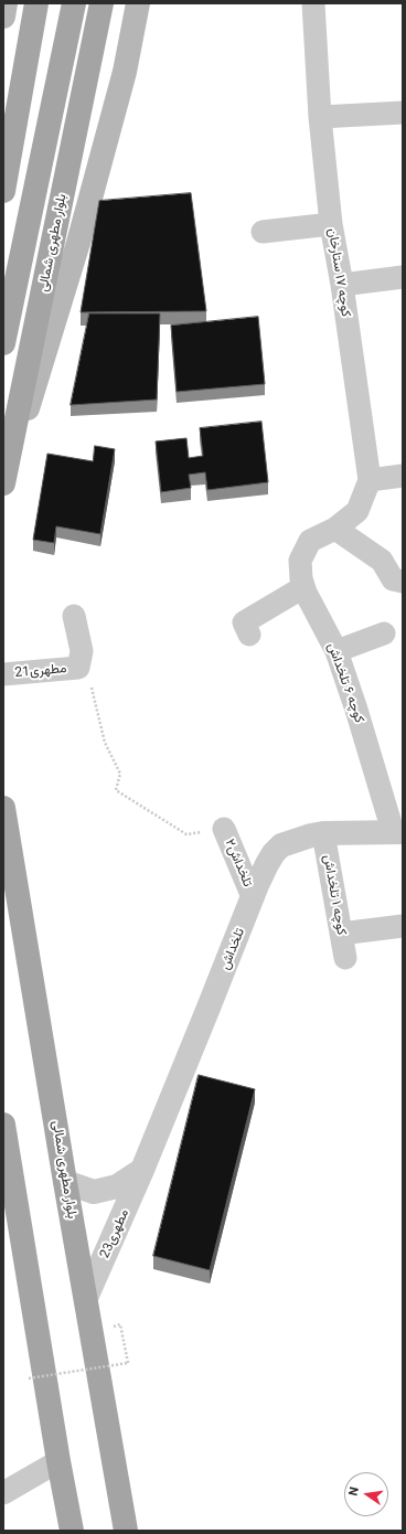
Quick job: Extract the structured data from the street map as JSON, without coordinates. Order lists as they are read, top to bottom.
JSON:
{
  "streets": {
    "main road": ["بلوار مطهرى شمالى"],
    "street": [
      "کوچه ۱۷ ستارخان",
      "21مطهرى",
      "کوچه ۶ تلخداش",
      "۲تلخداش",
      "کوچه ۱ تلخداش",
      "تلخداش",
      "23مطهرى"
    ]
  },
  "crossings": [
    ["بلوار مطهرى شمالى", "23مطهرى"],
    ["کوچه ۱۷ ستارخان", "کوچه ۶ تلخداش"],
    ["کوچه ۶ تلخداش", "تلخداش"],
    ["۲تلخداش", "تلخداش"],
    ["کوچه ۱ تلخداش", "تلخداش"],
    ["تلخداش", "23مطهرى"]
  ],
  "north": "left"
}
